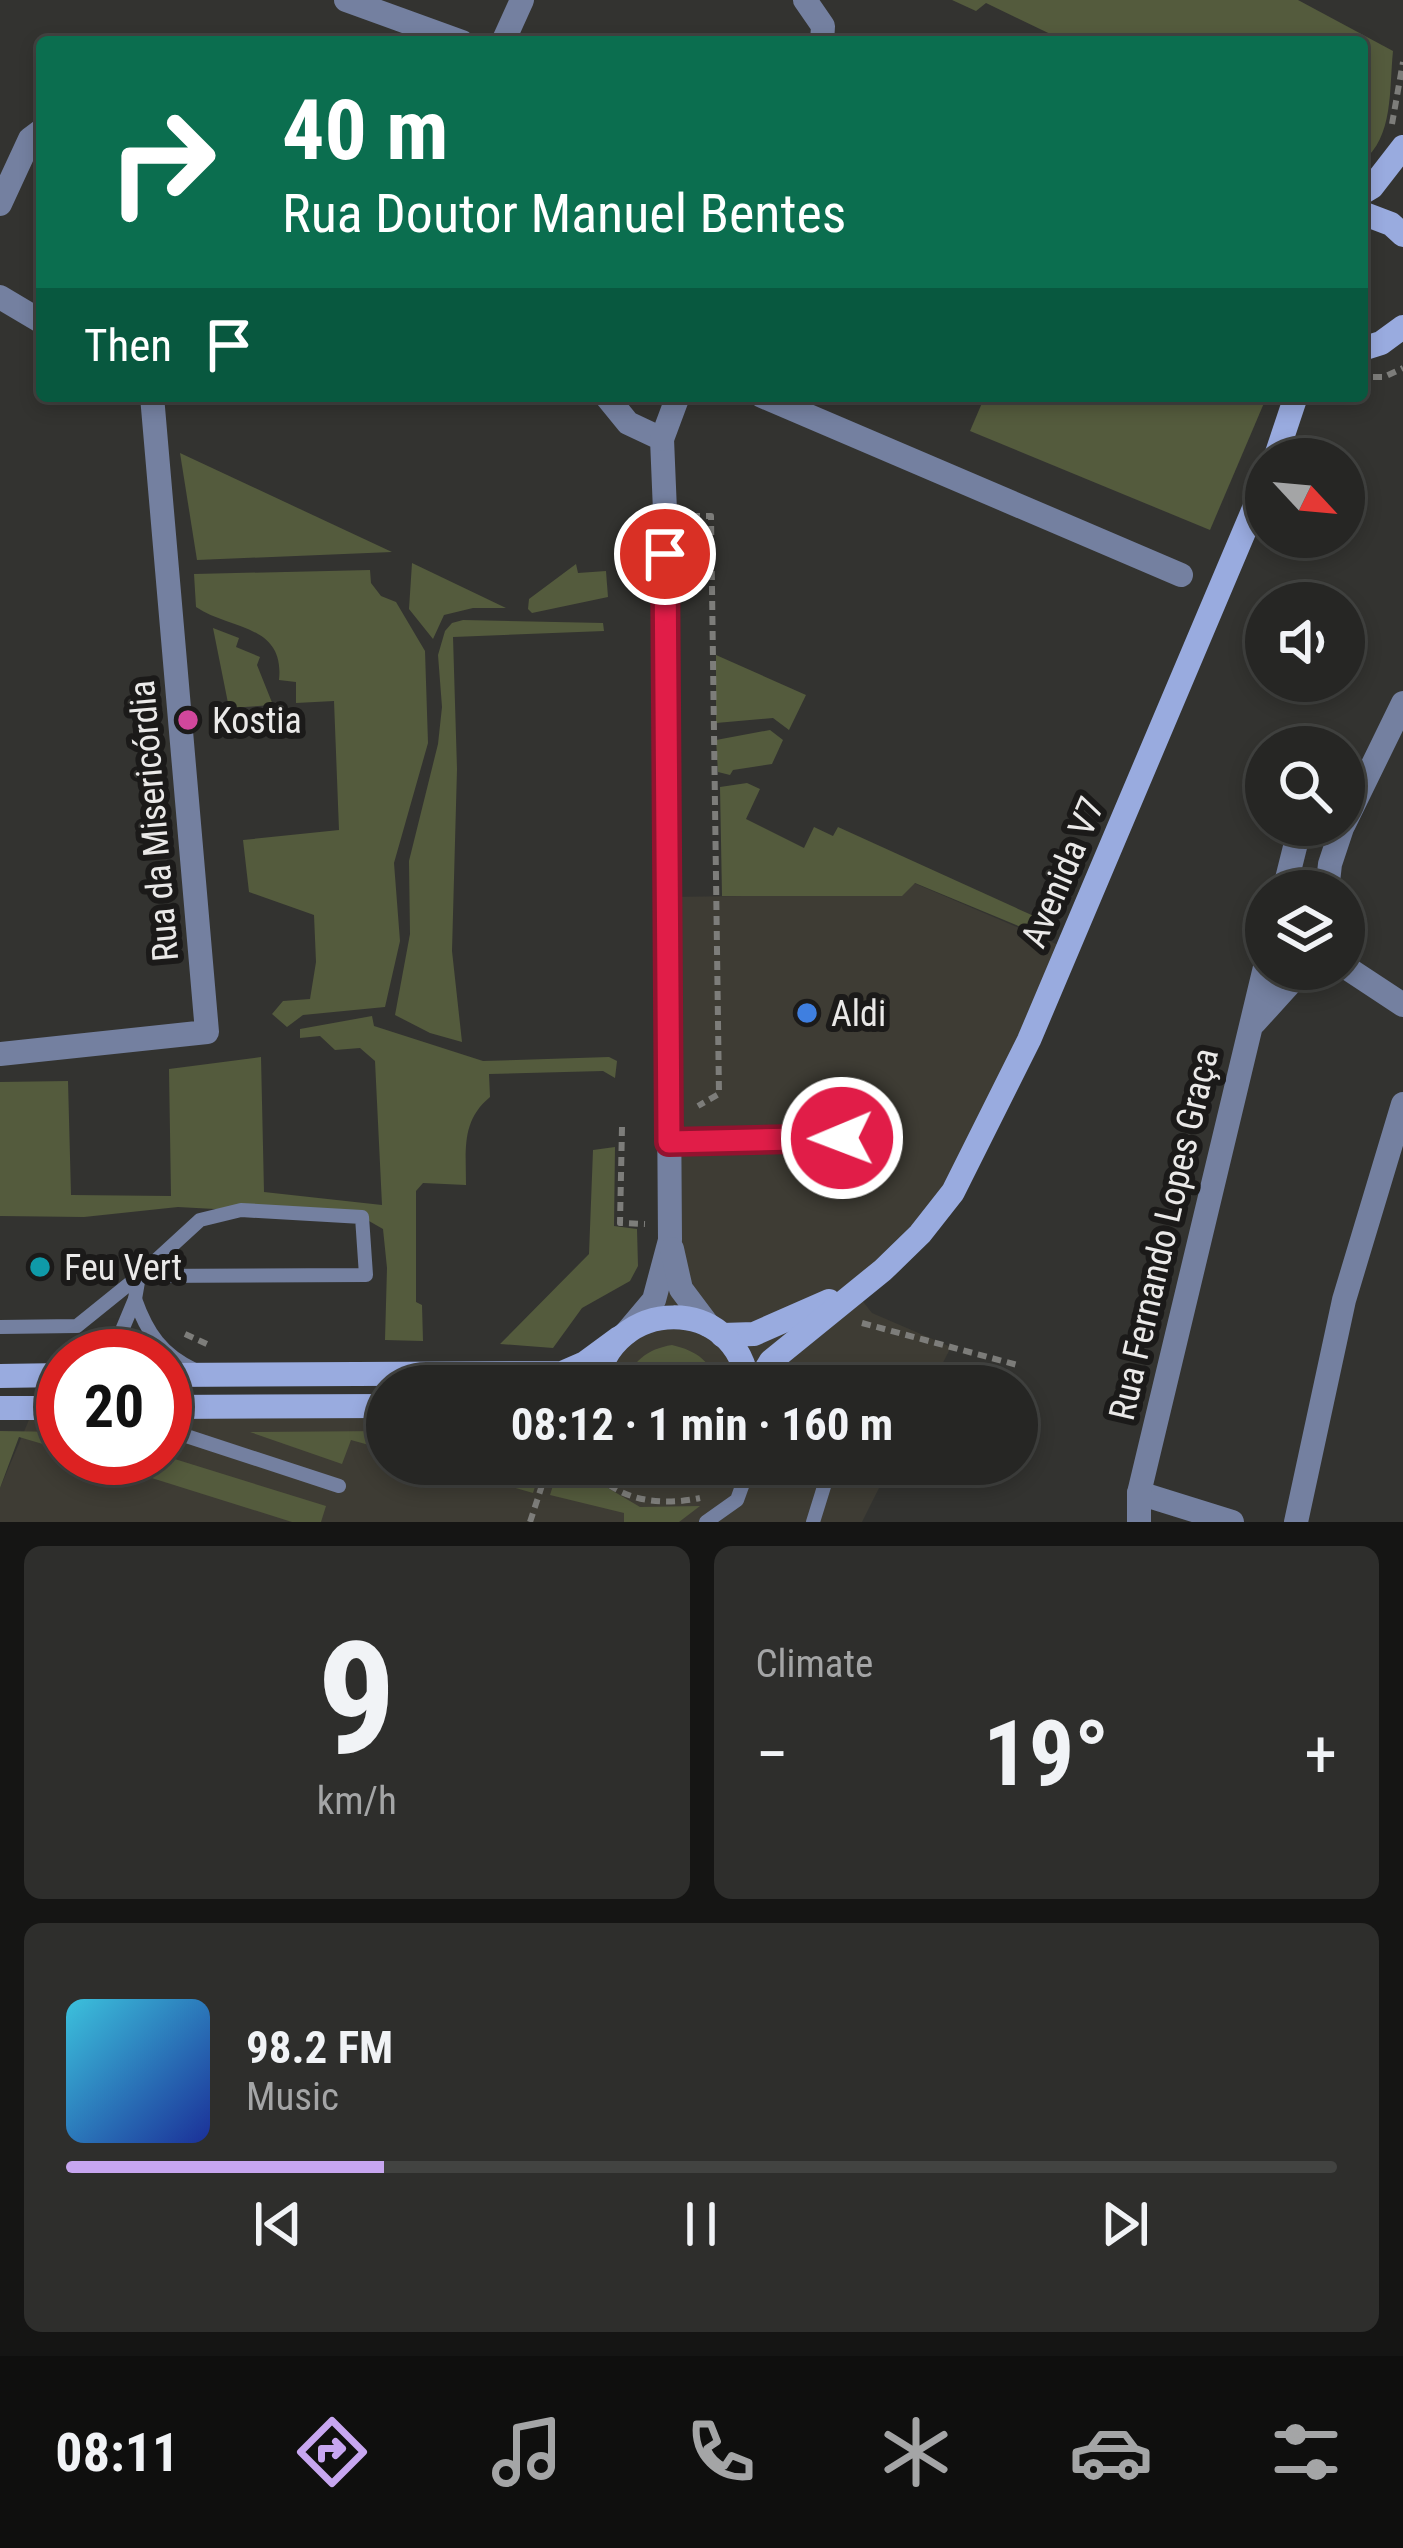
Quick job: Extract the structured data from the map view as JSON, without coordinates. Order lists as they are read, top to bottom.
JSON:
{
  "streets": {
    "street": ["Rua da Misericórdia", "Avenida V7", "Rua Fernando Lopes Graça"]
  },
  "places": ["Kostia", "Aldi", "Feu Vert"],
  "north": "bottom right",
  "page": {
    "turn": ["40 m", "Rua Doutor Manuel Bentes"],
    "then": "Then",
    "limit": "20",
    "trip": "08:12 · 1 min · 160 m",
    "tile": [
      ["9", "km/h"],
      "Climate"
    ],
    "heat": ["−", "19°", "+"],
    "song": ["98.2 FM", "Music"],
    "tabs": "08:11"
  }
}
